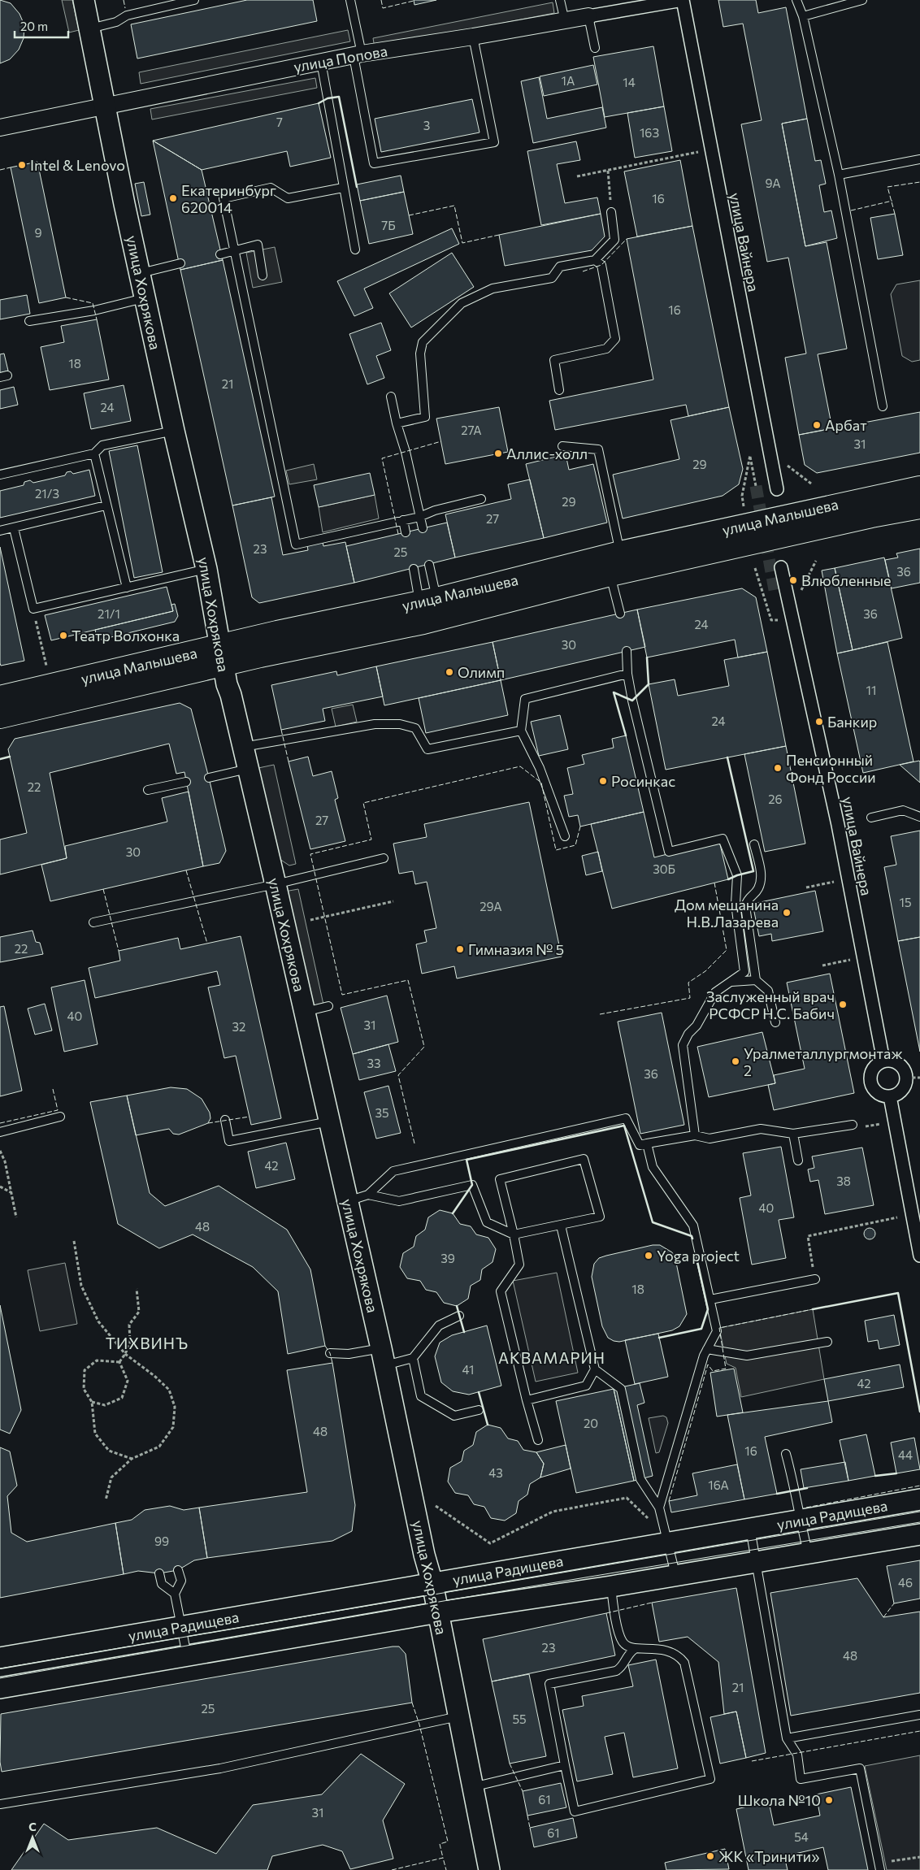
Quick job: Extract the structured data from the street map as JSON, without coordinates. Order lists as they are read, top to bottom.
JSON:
{
  "streets": {
    "main road": ["улица Малышева"],
    "street": [
      "улица Попова",
      "улица Вайнера",
      "улица Хохрякова",
      "улица Радищева"
    ]
  },
  "crossings": [
    ["улица Попова", "улица Вайнера"],
    ["улица Попова", "улица Хохрякова"],
    ["улица Хохрякова", "улица Малышева"],
    ["улица Хохрякова", "улица Радищева"]
  ],
  "districts": ["ТИХВИНЪ", "АКВАМАРИН"],
  "places": [
    "Intel & Lenovo",
    "Екатеринбург 620014",
    "Арбат",
    "Аллис-холл",
    "Влюбленные",
    "Театр Волхонка",
    "Олимп",
    "Банкир",
    "Пенсионный Фонд России",
    "Росинкас",
    "Дом мещанина Н.В.Лазарева",
    "Гимназия № 5",
    "Заслуженный врач РСФСР Н.С. Бабич",
    "Уралметаллургмонтаж 2",
    "Yoga projeсt",
    "Школа №10",
    "ЖК «Тринити»"
  ],
  "house_numbers": [
    "1А",
    "14",
    "7",
    "3",
    "16З",
    "9А",
    "16",
    "7Б",
    "9",
    "16",
    "18",
    "21",
    "24",
    "27А",
    "31",
    "29",
    "21/3",
    "29",
    "27",
    "23",
    "25",
    "36",
    "21/1",
    "36",
    "24",
    "30",
    "11",
    "24",
    "22",
    "26",
    "27",
    "30",
    "30Б",
    "15",
    "29А",
    "22",
    "40",
    "31",
    "32",
    "33",
    "36",
    "35",
    "42",
    "38",
    "40",
    "48",
    "39",
    "18",
    "41",
    "42",
    "20",
    "48",
    "16",
    "44",
    "43",
    "16А",
    "99",
    "46",
    "23",
    "48",
    "21",
    "25",
    "55",
    "61",
    "31",
    "61",
    "54"
  ],
  "scale_bar": "20 m",
  "north": "top"
}
